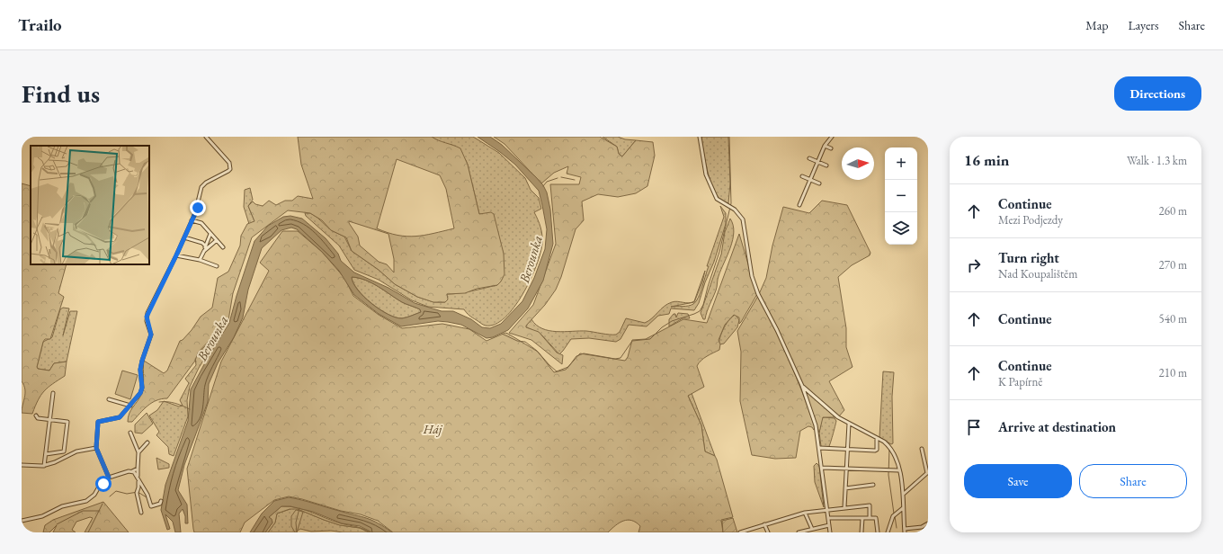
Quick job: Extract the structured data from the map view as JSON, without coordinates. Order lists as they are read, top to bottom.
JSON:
{
  "water": ["Berounka"],
  "parks": ["Háj"],
  "north": "right",
  "page": {
    "header": "Trailo",
    "nav": ["Map", "Layers", "Share"],
    "buttons": [
      "Directions",
      ["Save", "Share"]
    ],
    "title": "Find us",
    "heading": ["16 min", "Walk · 1.3 km"],
    "map_buttons": ["+", "−"],
    "list": [
      ["Continue", "Mezi Podjezdy", "260 m"],
      ["Turn right", "Nad Koupalištěm", "270 m"],
      ["Continue", "540 m"],
      ["Continue", "K Papírně", "210 m"],
      "Arrive at destination"
    ]
  }
}
